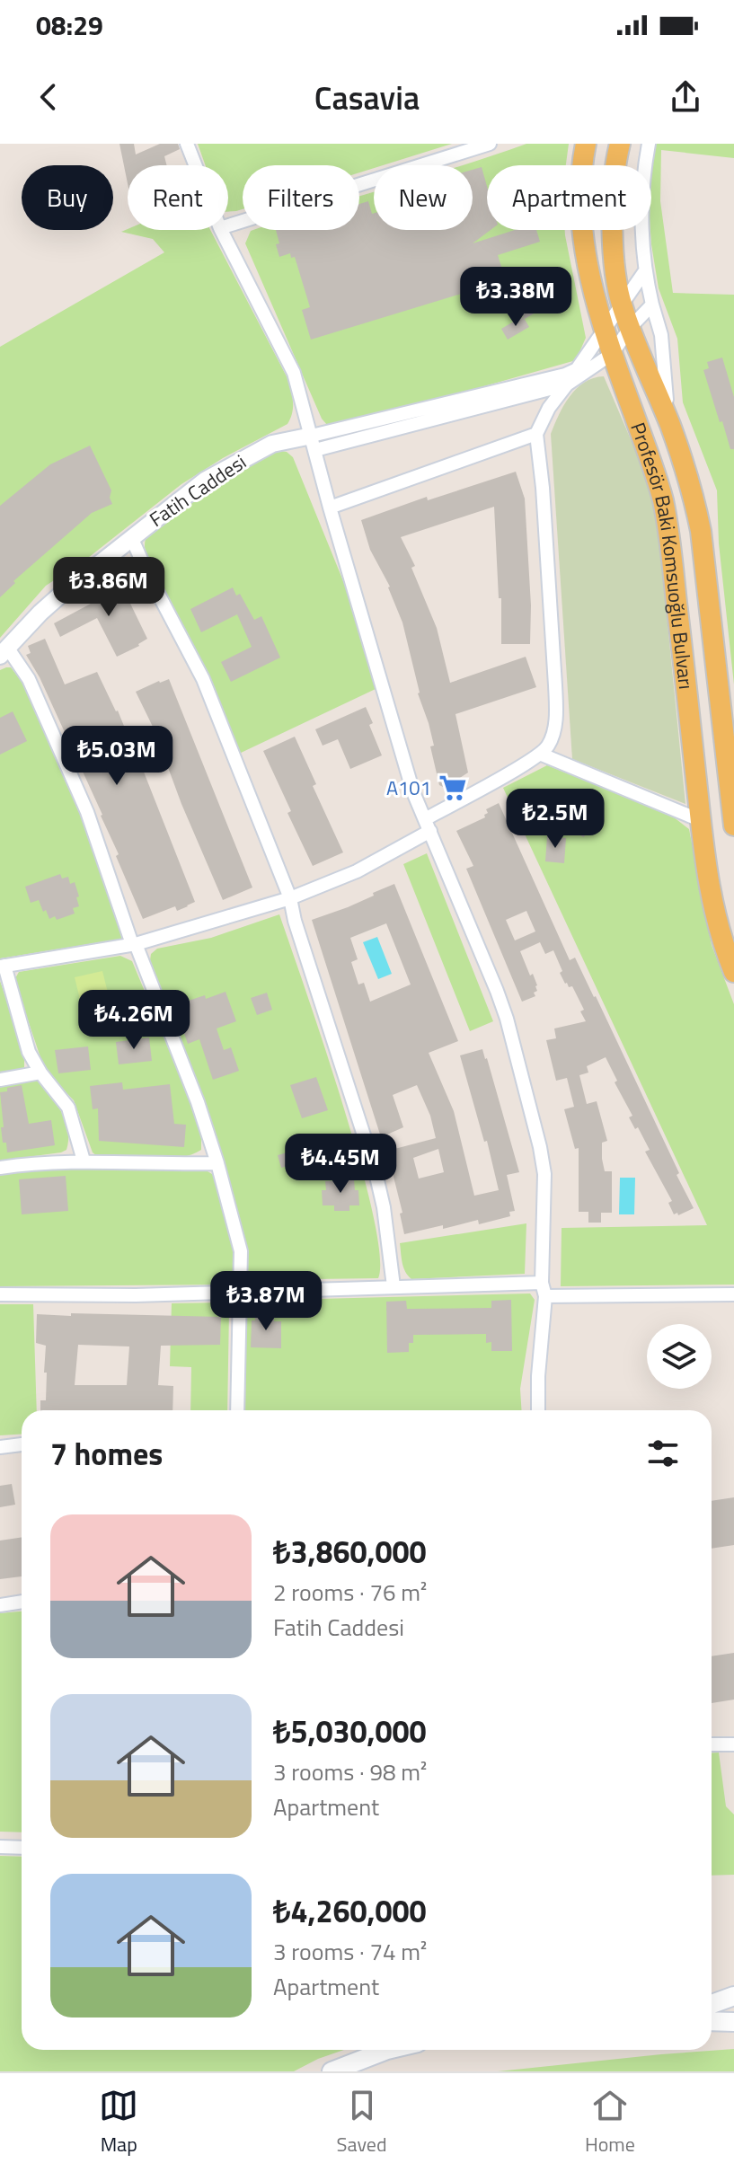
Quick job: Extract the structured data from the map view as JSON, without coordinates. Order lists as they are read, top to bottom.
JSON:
{
  "streets": {
    "main road": ["Profesör Baki Komsuoğlu Bulvarı"],
    "street": ["Fatih Caddesi"]
  },
  "places": {
    "supermarket": ["A101"]
  },
  "page": {
    "status": "08:29",
    "header": "Casavia",
    "chip": [
      "Buy",
      "Rent",
      "Filters",
      "New",
      "Apartment"
    ],
    "price": [
      "₺3.38M",
      "₺3.86M",
      "₺5.03M",
      "₺2.5M",
      "₺4.26M",
      "₺4.45M",
      "₺3.87M"
    ],
    "heading": "7 homes",
    "list": [
      {
        "name": "₺3,860,000",
        "note": "2 rooms · 76 m² · Fatih Caddesi"
      },
      {
        "name": "₺5,030,000",
        "note": "3 rooms · 98 m² · Apartment"
      },
      {
        "name": "₺4,260,000",
        "note": "3 rooms · 74 m² · Apartment"
      }
    ],
    "tabs": ["Map", "Saved", "Home"]
  }
}
